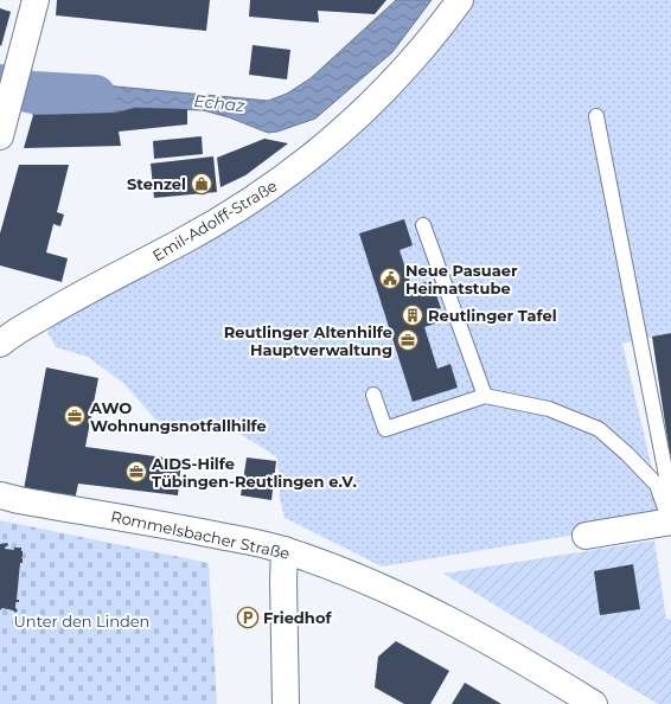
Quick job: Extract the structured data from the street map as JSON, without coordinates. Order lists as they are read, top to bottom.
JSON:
{
  "streets": {
    "street": ["Emil-Adolff-Straße", "Rommelsbacher Straße"]
  },
  "water": ["Echaz"],
  "parks": ["Unter den Linden"],
  "places": {
    "shop": ["Stenzel"],
    "public building": ["Neue Pasuaer Heimatstube"],
    "building": ["Reutlinger Tafel"],
    "office": ["Reutlinger Altenhilfe Hauptverwaltung", "AWO Wohnungsnotfallhilfe", "AIDS-Hilfe Tübingen-Reutlingen e.V."],
    "parking": ["Friedhof"]
  }
}
